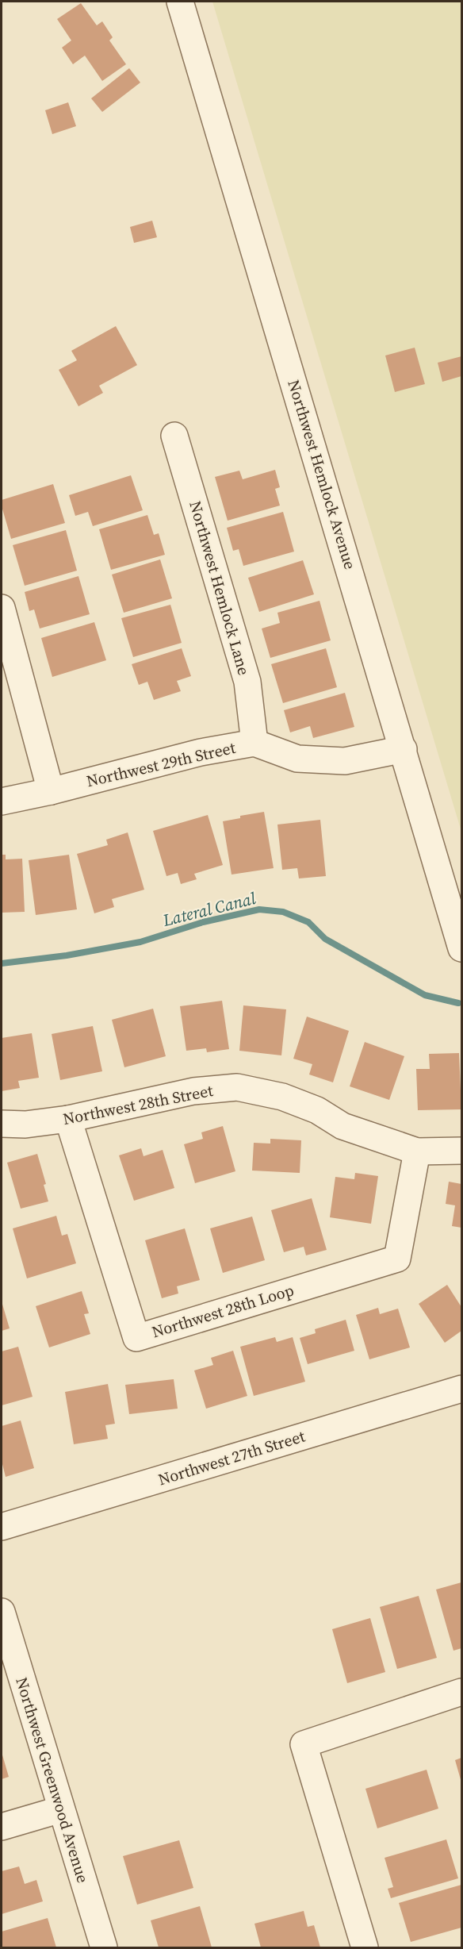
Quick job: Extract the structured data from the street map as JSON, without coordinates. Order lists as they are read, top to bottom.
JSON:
{
  "streets": {
    "street": [
      "Northwest Hemlock Avenue",
      "Northwest Hemlock Lane",
      "Northwest 29th Street",
      "Northwest 28th Street",
      "Northwest 28th Loop",
      "Northwest 27th Street",
      "Northwest Greenwood Avenue"
    ]
  },
  "crossings": [
    ["Northwest Hemlock Avenue", "Northwest 29th Street"],
    ["Northwest Hemlock Lane", "Northwest 29th Street"],
    ["Northwest 28th Street", "Northwest 28th Loop"]
  ],
  "water": ["Lateral Canal"]
}
